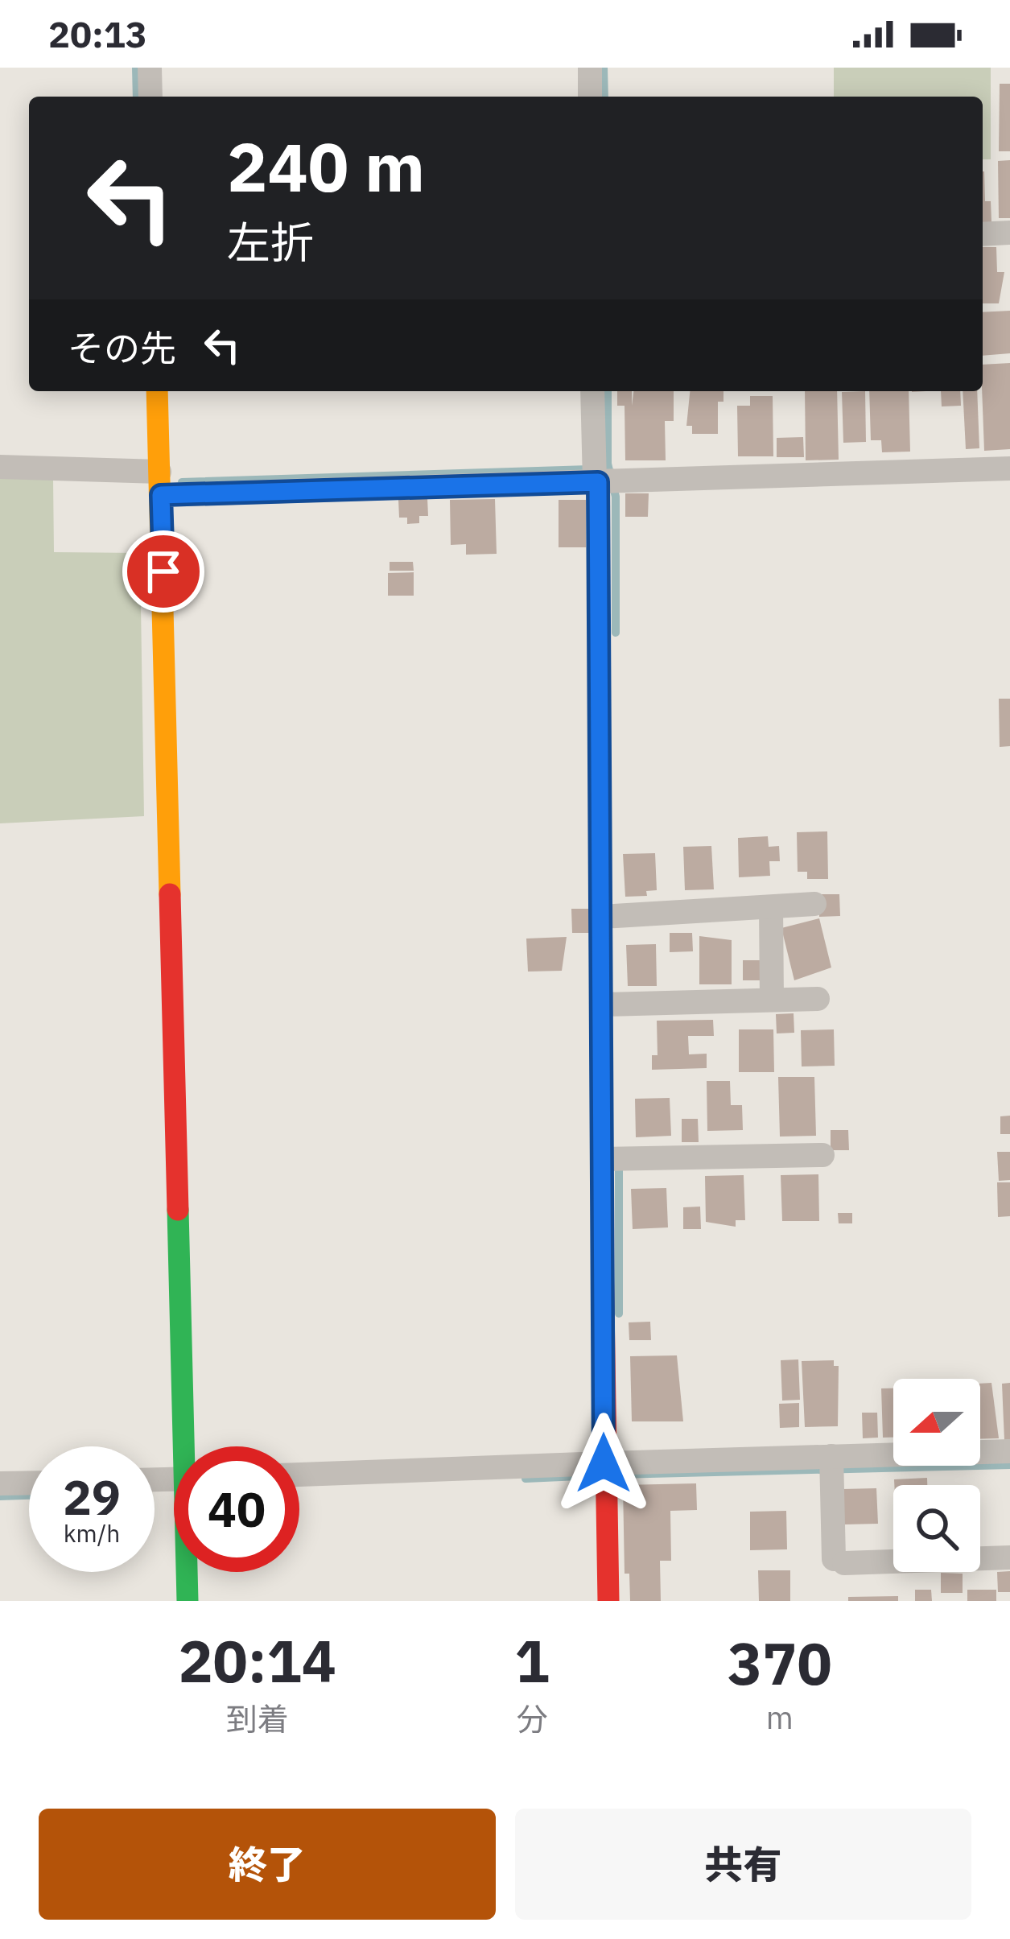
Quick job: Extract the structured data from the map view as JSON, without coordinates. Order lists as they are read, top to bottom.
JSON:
{
  "north": "left",
  "page": {
    "status": "20:13",
    "turn": ["240 m", "左折"],
    "then": "その先",
    "speed": "29 km/h",
    "limit": "40",
    "eta": [
      "20:14",
      "到着",
      "1",
      "分",
      "370",
      "m"
    ],
    "buttons": ["終了", "共有"]
  }
}
